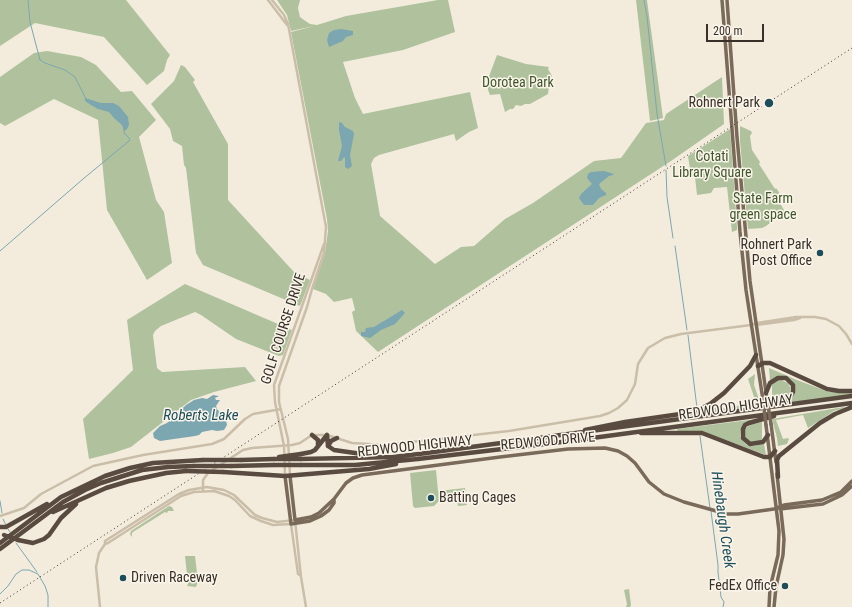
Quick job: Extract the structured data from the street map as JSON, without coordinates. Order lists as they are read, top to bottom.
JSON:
{
  "streets": {
    "highway": ["REDWOOD HIGHWAY"],
    "main road": ["GOLF COURSE DRIVE", "REDWOOD DRIVE"]
  },
  "crossings": [
    ["GOLF COURSE DRIVE", "REDWOOD DRIVE"]
  ],
  "water": ["Roberts Lake", "Hinebaugh Creek"],
  "parks": ["Dorotea Park", "Cotati Library Square", "State Farm green space"],
  "places": [
    "Rohnert Park",
    "Rohnert Park Post Office",
    "Batting Cages",
    "Driven Raceway",
    "FedEx Office"
  ],
  "scale_bar": "200 m"
}
